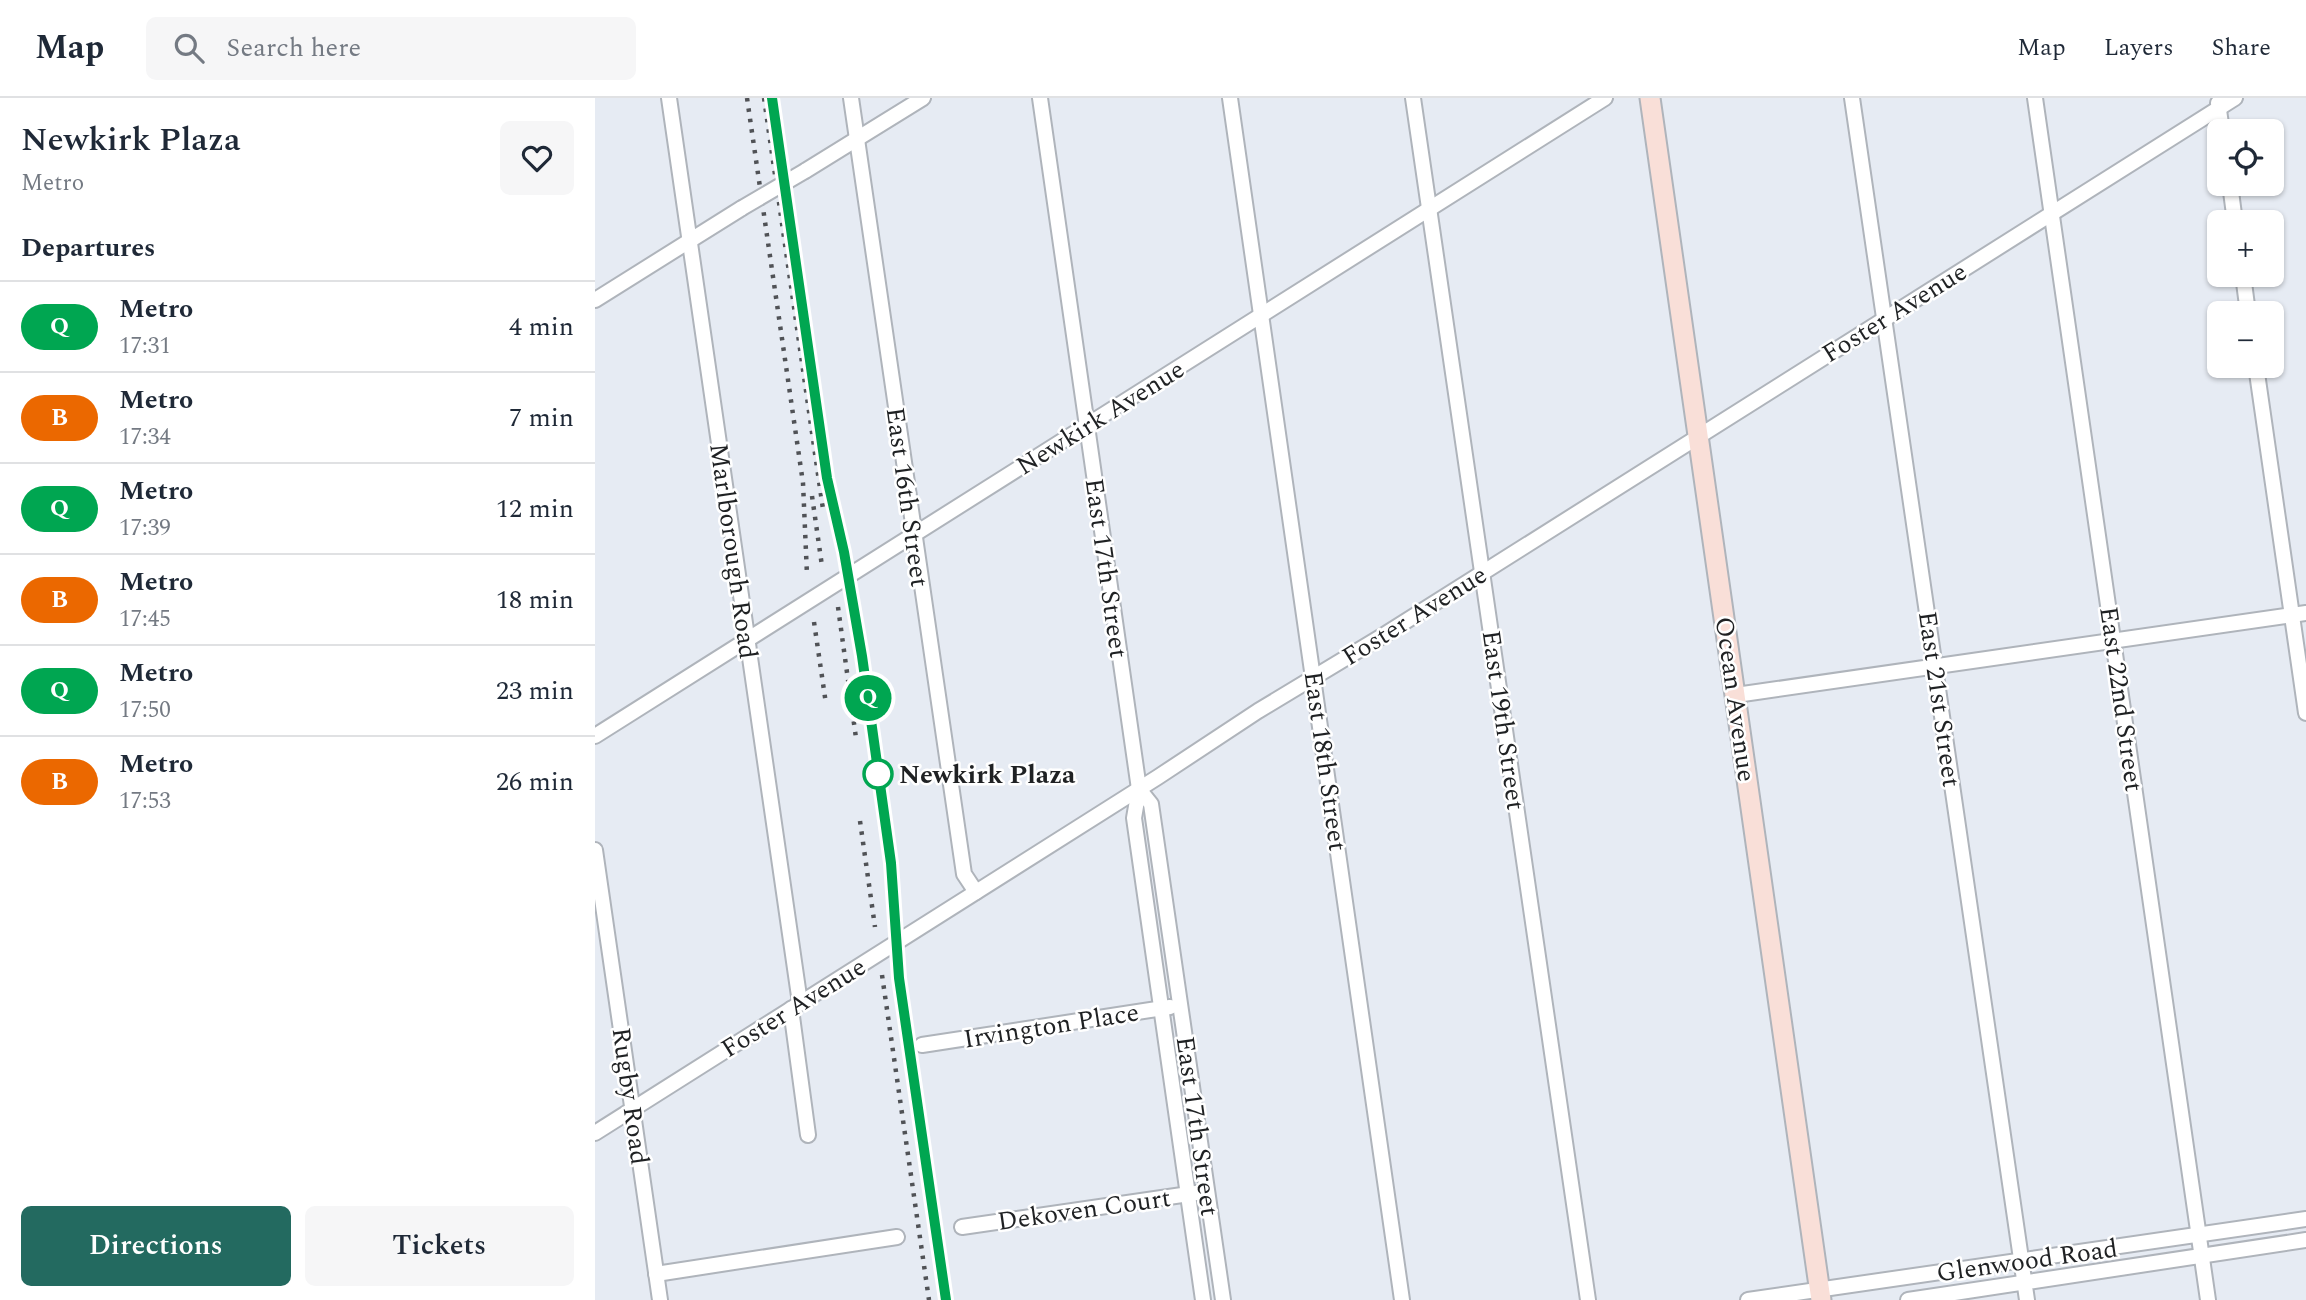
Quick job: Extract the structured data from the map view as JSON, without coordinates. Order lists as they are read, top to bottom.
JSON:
{
  "streets": {
    "main road": ["Ocean Avenue"],
    "street": [
      "Foster Avenue",
      "Newkirk Avenue",
      "East 16th Street",
      "Marlborough Road",
      "East 17th Street",
      "East 21st Street",
      "East 22nd Street",
      "East 19th Street",
      "East 18th Street",
      "Irvington Place",
      "Rugby Road",
      "Dekoven Court",
      "Glenwood Road"
    ]
  },
  "crossings": [
    ["Foster Avenue", "East 16th Street"],
    ["Foster Avenue", "Marlborough Road"],
    ["Foster Avenue", "East 17th Street"],
    ["Foster Avenue", "Ocean Avenue"],
    ["Foster Avenue", "East 21st Street"],
    ["Foster Avenue", "East 22nd Street"],
    ["Foster Avenue", "East 19th Street"],
    ["Foster Avenue", "East 18th Street"],
    ["Foster Avenue", "Rugby Road"],
    ["Newkirk Avenue", "East 16th Street"],
    ["Newkirk Avenue", "Marlborough Road"],
    ["Newkirk Avenue", "East 17th Street"],
    ["Newkirk Avenue", "East 19th Street"],
    ["Newkirk Avenue", "East 18th Street"],
    ["East 17th Street", "Irvington Place"],
    ["East 17th Street", "Dekoven Court"],
    ["Ocean Avenue", "Glenwood Road"],
    ["East 21st Street", "Glenwood Road"],
    ["East 22nd Street", "Glenwood Road"]
  ],
  "places": ["Newkirk Plaza"],
  "lines": ["metro line Q"],
  "page": {
    "header": "Map",
    "search": "Search here",
    "nav": ["Map", "Layers", "Share"],
    "heading": [
      ["Newkirk Plaza", "Metro"],
      "Departures"
    ],
    "on_map": "Q",
    "map_buttons": ["+", "−"],
    "list": [
      {
        "mark": "Q",
        "name": "Metro",
        "note": "17:31",
        "value": "4 min"
      },
      {
        "mark": "B",
        "name": "Metro",
        "note": "17:34",
        "value": "7 min"
      },
      {
        "mark": "Q",
        "name": "Metro",
        "note": "17:39",
        "value": "12 min"
      },
      {
        "mark": "B",
        "name": "Metro",
        "note": "17:45",
        "value": "18 min"
      },
      {
        "mark": "Q",
        "name": "Metro",
        "note": "17:50",
        "value": "23 min"
      },
      {
        "mark": "B",
        "name": "Metro",
        "note": "17:53",
        "value": "26 min"
      }
    ],
    "buttons": ["Directions", "Tickets"]
  }
}
